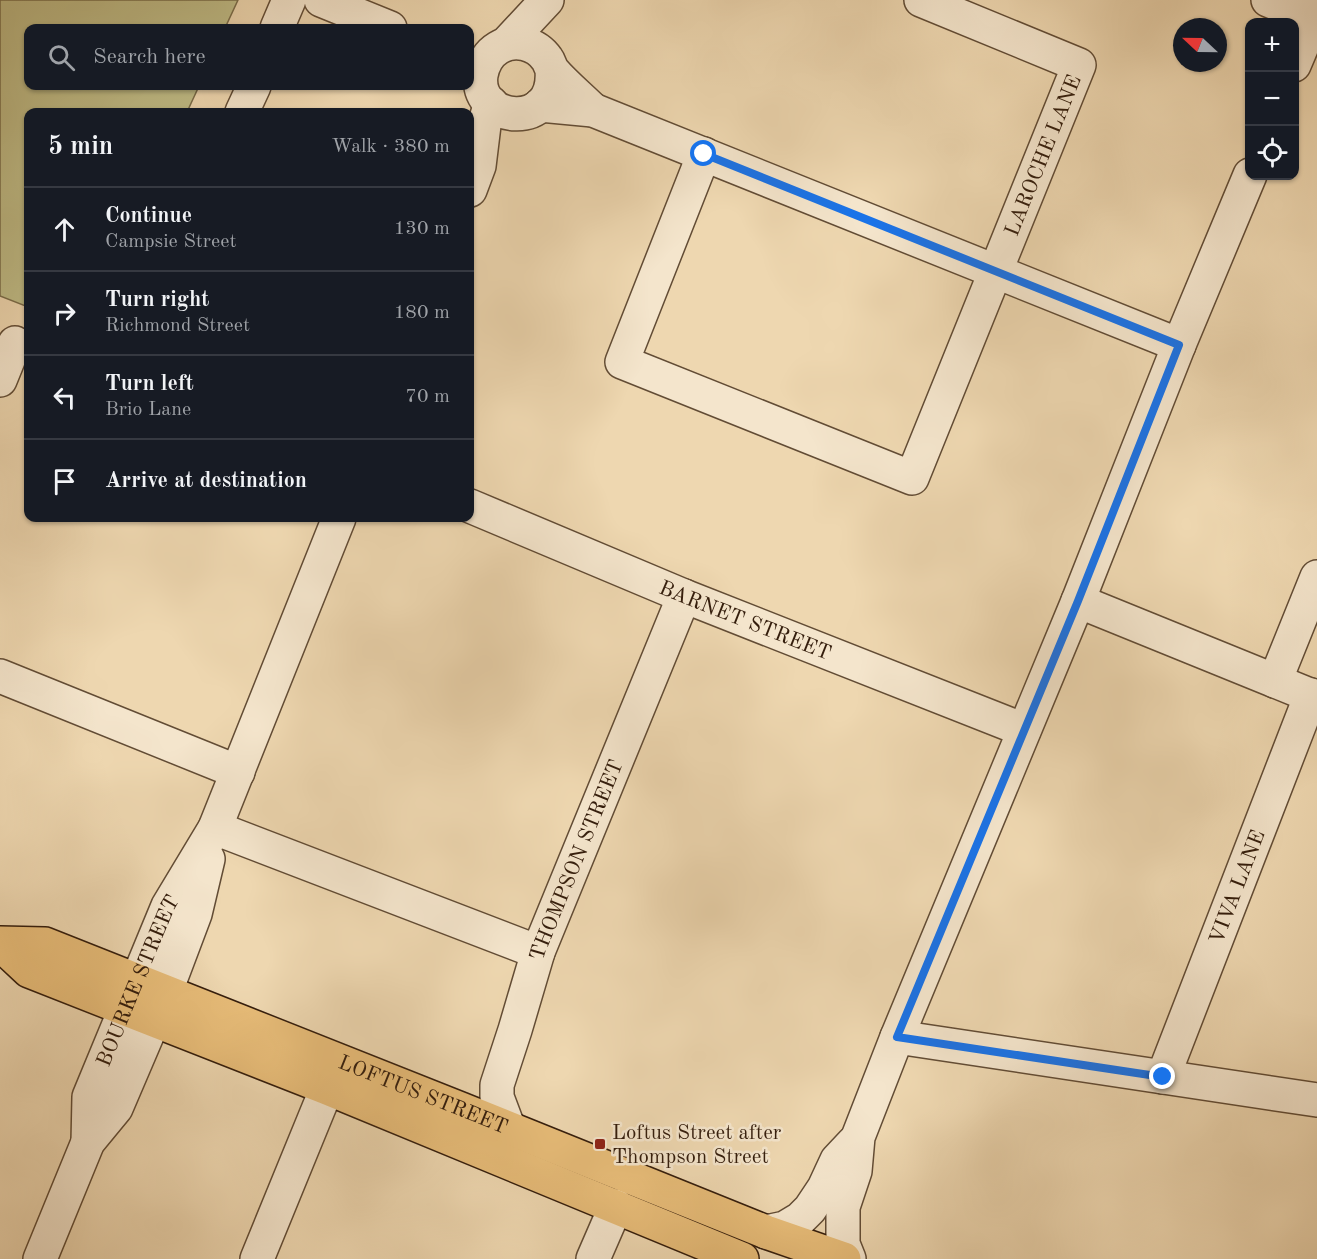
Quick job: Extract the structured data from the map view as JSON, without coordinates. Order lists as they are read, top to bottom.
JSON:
{
  "streets": {
    "main road": ["LOFTUS STREET"],
    "street": [
      "LAROCHE LANE",
      "BARNET STREET",
      "THOMPSON STREET",
      "VIVA LANE",
      "BOURKE STREET"
    ]
  },
  "crossings": [
    ["BARNET STREET", "THOMPSON STREET"],
    ["THOMPSON STREET", "LOFTUS STREET"],
    ["BOURKE STREET", "LOFTUS STREET"]
  ],
  "places": {
    "transit": ["Loftus Street after Thompson Street"]
  },
  "north": "left",
  "page": {
    "map_buttons": ["+", "−"],
    "search": "Search here",
    "heading": ["5 min", "Walk · 380 m"],
    "list": [
      ["Continue", "Campsie Street", "130 m"],
      ["Turn right", "Richmond Street", "180 m"],
      ["Turn left", "Brio Lane", "70 m"],
      "Arrive at destination"
    ]
  }
}
